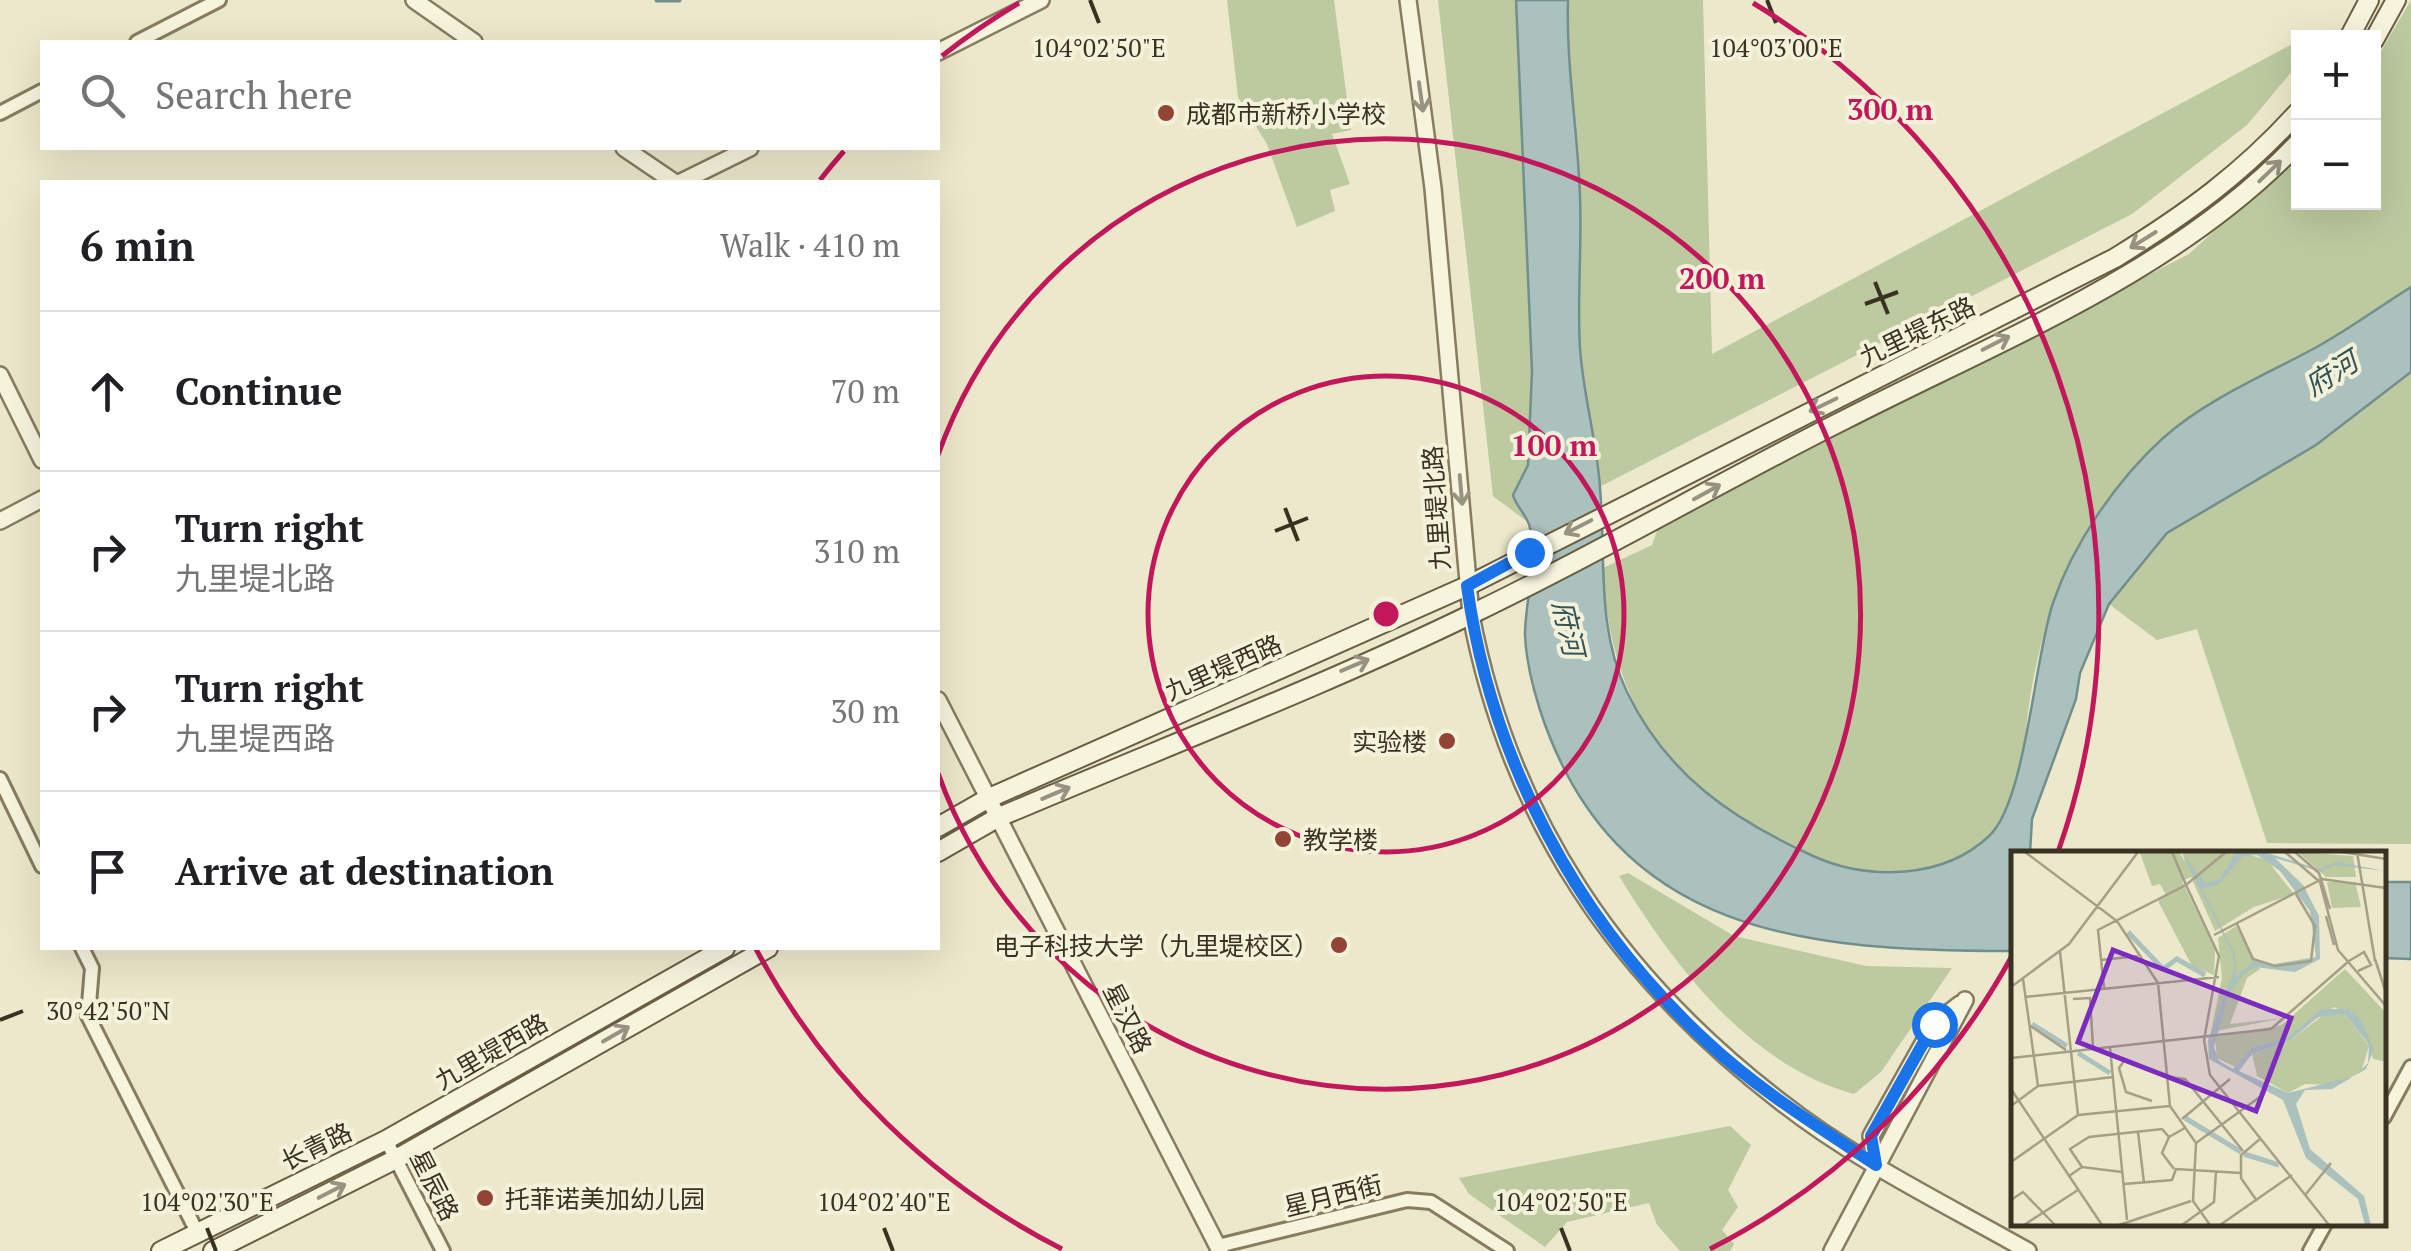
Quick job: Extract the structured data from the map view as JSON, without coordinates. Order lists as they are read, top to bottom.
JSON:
{
  "streets": {
    "main road": ["九里堤东路", "九里堤西路", "长青路"],
    "street": [
      "九里堤北路",
      "星汉路",
      "星辰路",
      "星月西街"
    ]
  },
  "crossings": [
    ["九里堤东路", "九里堤西路"],
    ["九里堤北路", "九里堤西路"],
    ["九里堤西路", "星汉路"],
    ["九里堤西路", "长青路"],
    ["九里堤西路", "星辰路"],
    ["星汉路", "星月西街"],
    ["长青路", "星辰路"]
  ],
  "one_way": ["九里堤北路"],
  "water": ["府河"],
  "places": [
    "成都市新桥小学校",
    "实验楼",
    "教学楼",
    "电子科技大学（九里堤校区）",
    "托菲诺美加幼儿园"
  ],
  "page": {
    "map_buttons": ["+", "−"],
    "search": "Search here",
    "heading": ["6 min", "Walk · 410 m"],
    "list": [
      ["Continue", "70 m"],
      ["Turn right", "九里堤北路", "310 m"],
      ["Turn right", "九里堤西路", "30 m"],
      "Arrive at destination"
    ]
  },
  "coordinates": [
    "104°02'50\"E",
    "104°03'00\"E",
    "30°42'50\"N",
    "104°02'30\"E",
    "104°02'40\"E"
  ],
  "rings": ["300 m", "200 m", "100 m"]
}
